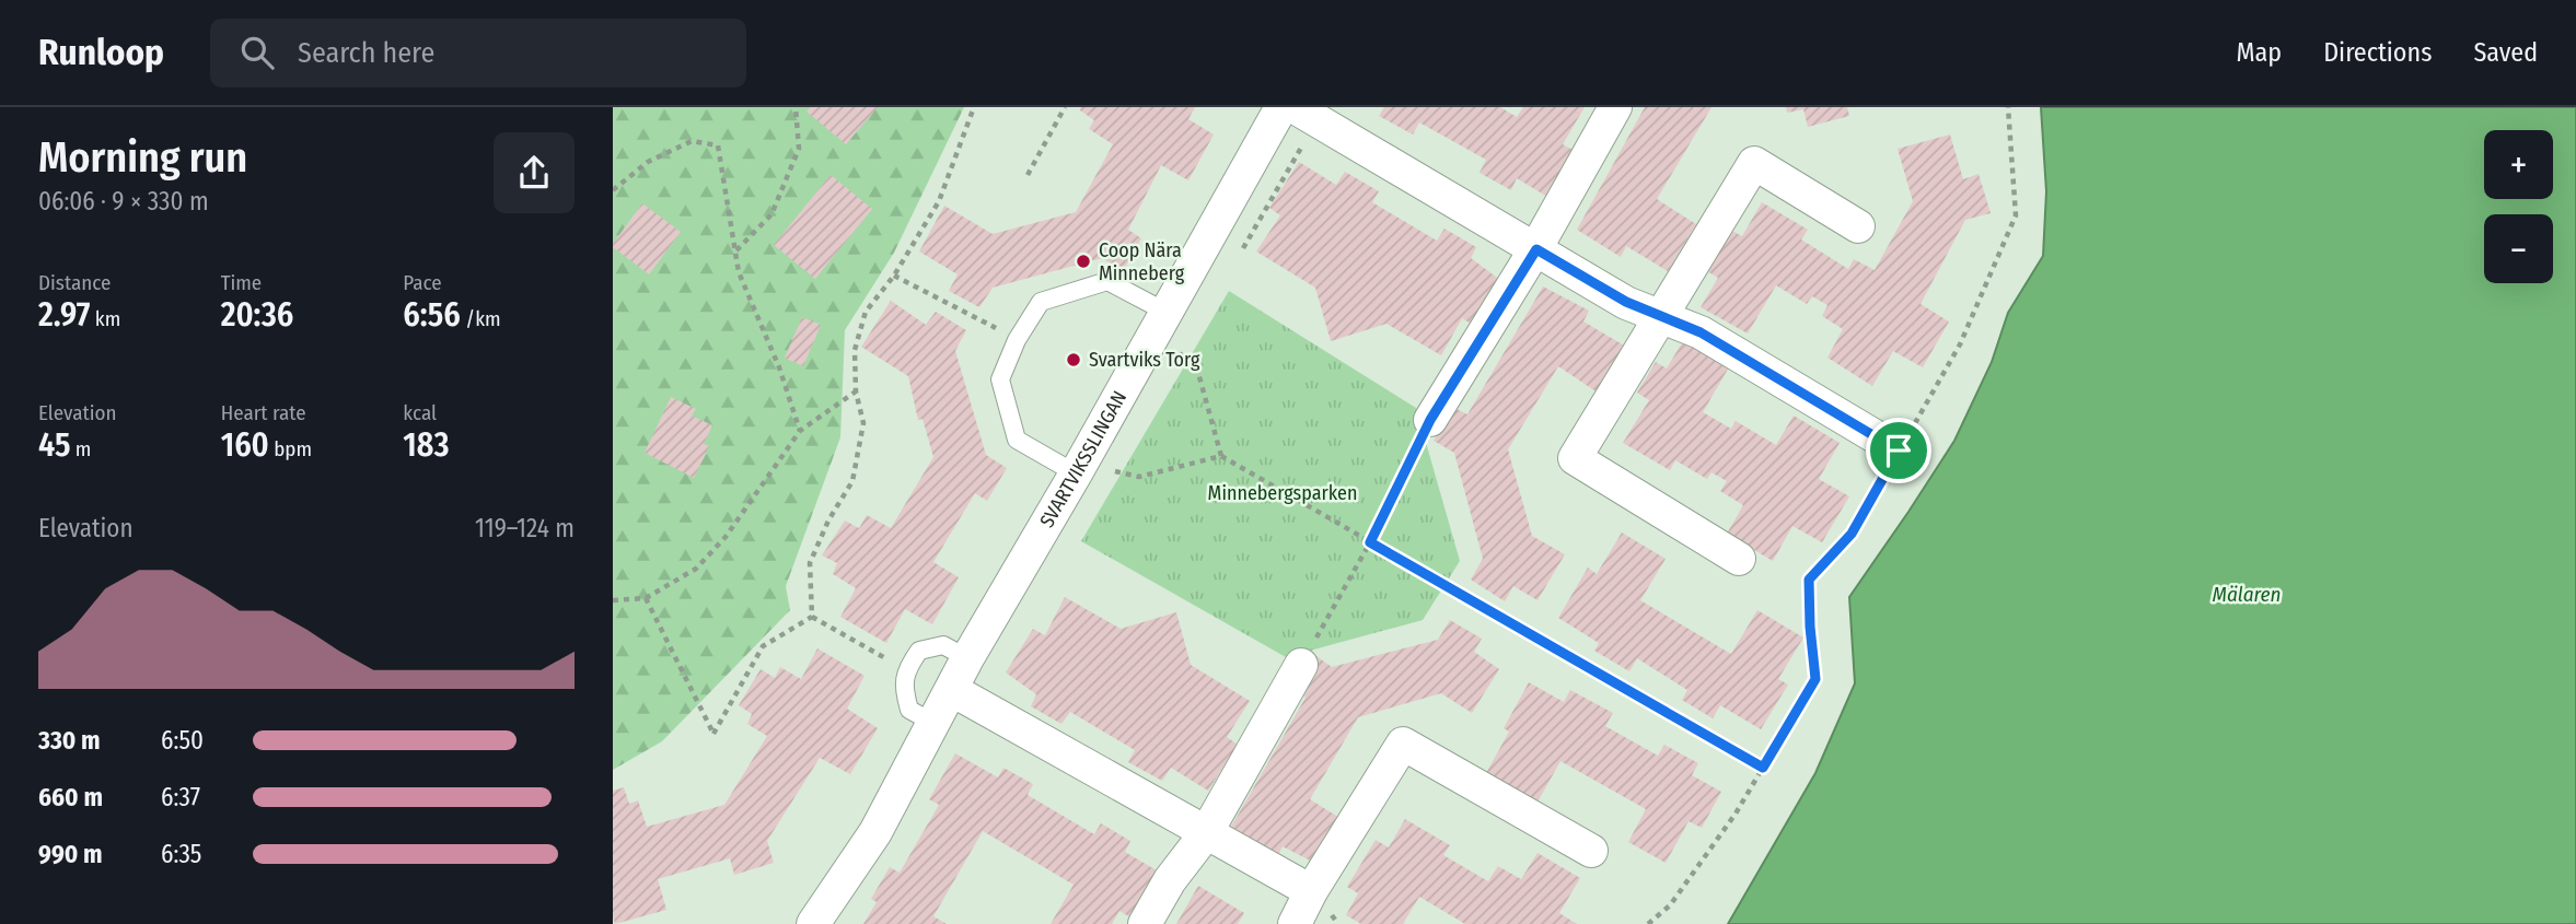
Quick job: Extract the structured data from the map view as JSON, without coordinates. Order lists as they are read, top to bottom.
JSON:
{
  "streets": {
    "street": ["SVARTVIKSSLINGAN"]
  },
  "water": ["Mälaren"],
  "parks": ["Minnebergsparken"],
  "places": ["Coop Nära Minneberg", "Svartviks Torg"],
  "page": {
    "header": "Runloop",
    "search": "Search here",
    "nav": ["Map", "Directions", "Saved"],
    "heading": ["Morning run", "06:06 · 9 × 330 m"],
    "map_buttons": ["+", "−"],
    "stats": [
      ["Distance", "2.97 km"],
      ["Time", "20:36"],
      ["Pace", "6:56 /km"],
      ["Elevation", "45 m"],
      ["Heart rate", "160 bpm"],
      ["kcal", "183"]
    ],
    "chart": ["Elevation", "119–124 m"],
    "list": [
      {
        "name": "330 m",
        "note": "6:50"
      },
      {
        "name": "660 m",
        "note": "6:37"
      },
      {
        "name": "990 m",
        "note": "6:35"
      }
    ]
  }
}
